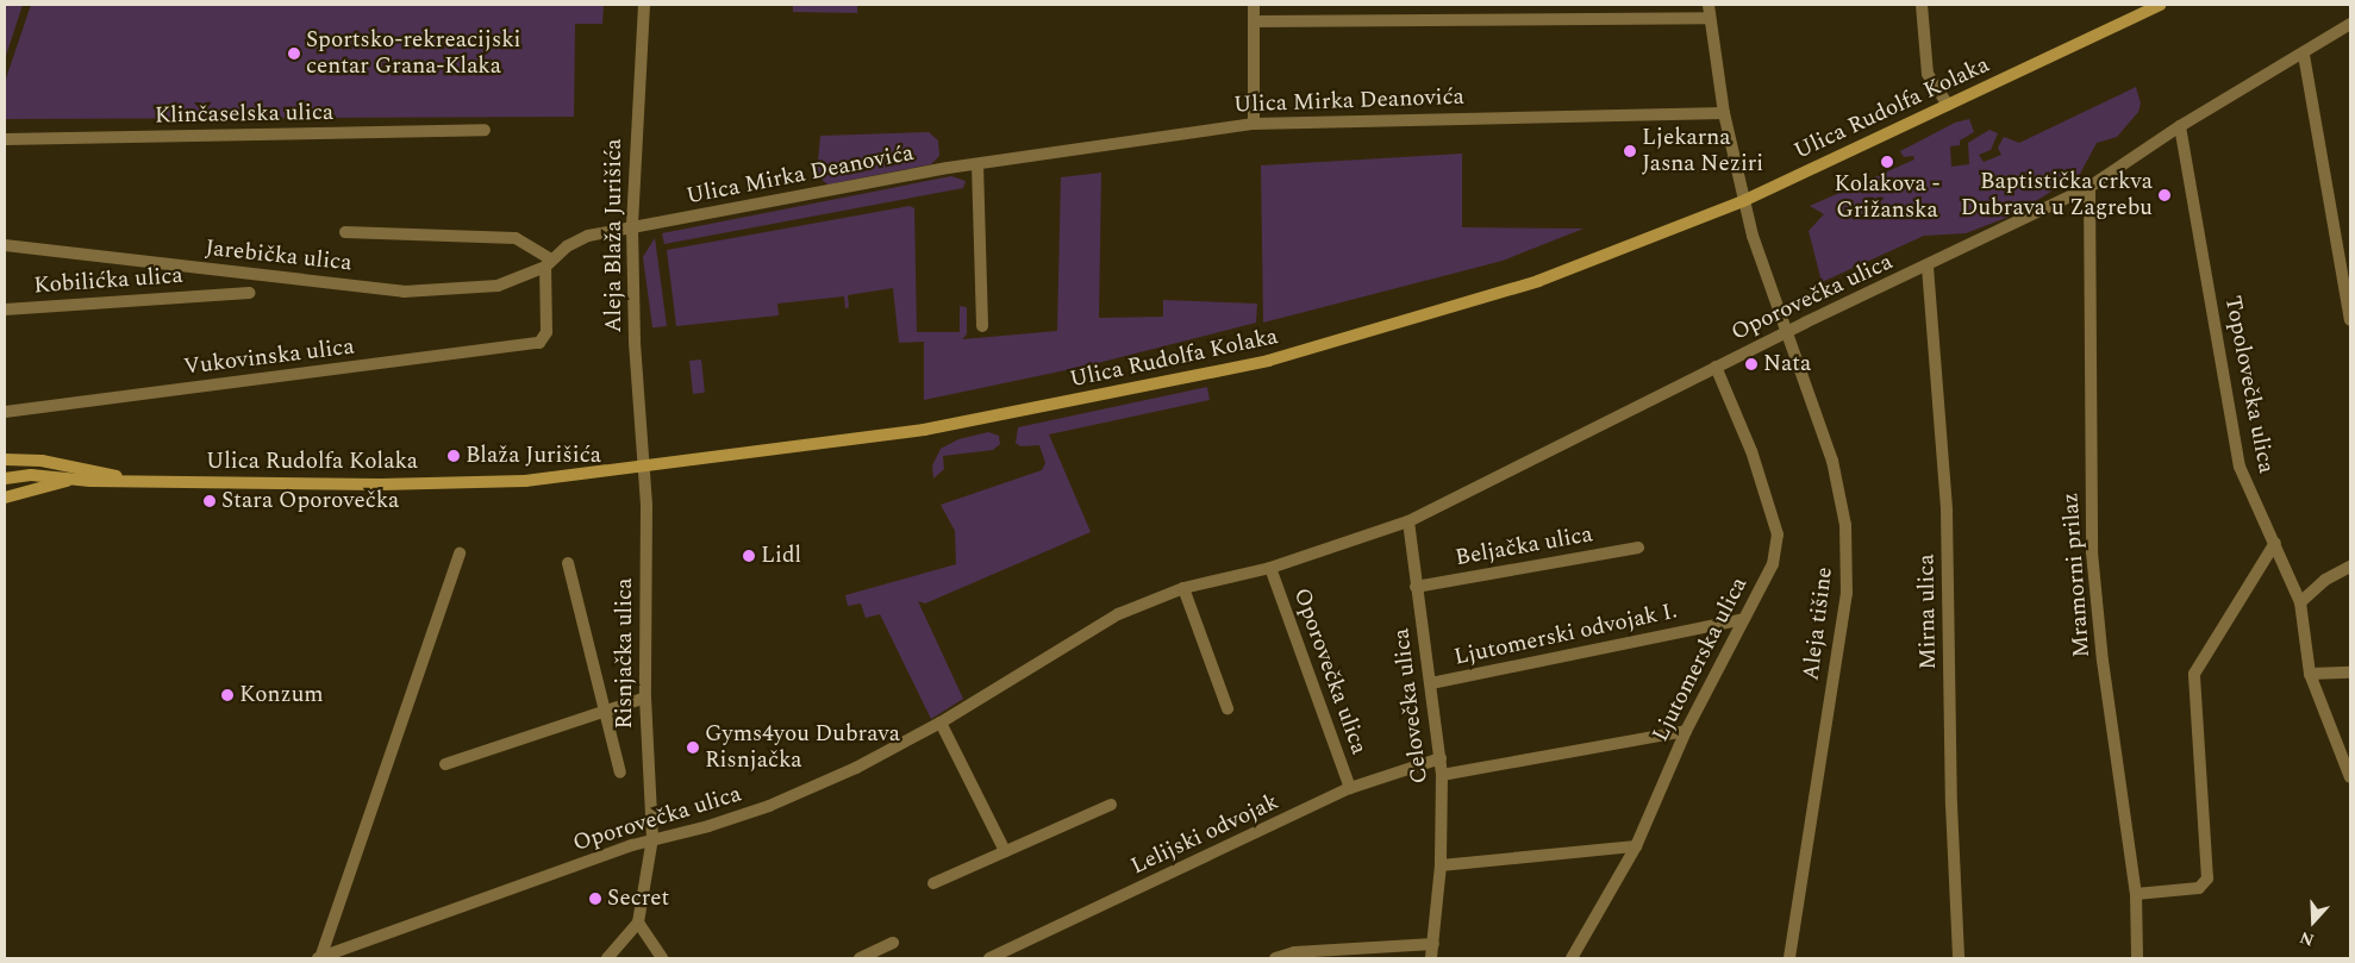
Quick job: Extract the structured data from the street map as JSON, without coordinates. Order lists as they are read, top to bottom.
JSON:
{
  "streets": {
    "main road": ["Ulica Rudolfa Kolaka"],
    "street": [
      "Ulica Mirka Deanovića",
      "Klinčaselska ulica",
      "Aleja Blaža Jurišića",
      "Jarebička ulica",
      "Kobilićka ulica",
      "Oporovečka ulica",
      "Vukovinska ulica",
      "Topolovečka ulica",
      "Beljačka ulica",
      "Mramorni prilaz",
      "Mirna ulica",
      "Aleja tišine",
      "Ljutomerski odvojak I.",
      "Risnjačka ulica",
      "Ljutomerska ulica",
      "Celovečka ulica",
      "Lelijski odvojak"
    ]
  },
  "crossings": [
    ["Ulica Mirka Deanovića", "Aleja Blaža Jurišića"],
    ["Ulica Mirka Deanovića", "Jarebička ulica"],
    ["Ulica Mirka Deanovića", "Aleja tišine"],
    ["Ulica Rudolfa Kolaka", "Aleja Blaža Jurišića"],
    ["Ulica Rudolfa Kolaka", "Aleja tišine"],
    ["Ulica Rudolfa Kolaka", "Risnjačka ulica"],
    ["Aleja Blaža Jurišića", "Jarebička ulica"],
    ["Aleja Blaža Jurišića", "Risnjačka ulica"],
    ["Jarebička ulica", "Vukovinska ulica"],
    ["Oporovečka ulica", "Topolovečka ulica"],
    ["Oporovečka ulica", "Mramorni prilaz"],
    ["Oporovečka ulica", "Mirna ulica"],
    ["Oporovečka ulica", "Aleja tišine"],
    ["Oporovečka ulica", "Risnjačka ulica"],
    ["Oporovečka ulica", "Ljutomerska ulica"],
    ["Oporovečka ulica", "Celovečka ulica"],
    ["Oporovečka ulica", "Lelijski odvojak"],
    ["Beljačka ulica", "Celovečka ulica"],
    ["Ljutomerski odvojak I.", "Ljutomerska ulica"],
    ["Ljutomerski odvojak I.", "Celovečka ulica"],
    ["Celovečka ulica", "Lelijski odvojak"]
  ],
  "places": [
    "Sportsko-rekreacijski centar Grana-Klaka",
    "Ljekarna Jasna Neziri",
    "Kolakova - Grižanska",
    "Baptistička crkva Dubrava u Zagrebu",
    "Nata",
    "Blaža Jurišića",
    "Stara Oporovečka",
    "Lidl",
    "Konzum",
    "Gyms4you Dubrava Risnjačka",
    "Secret"
  ],
  "north": "bottom"
}
